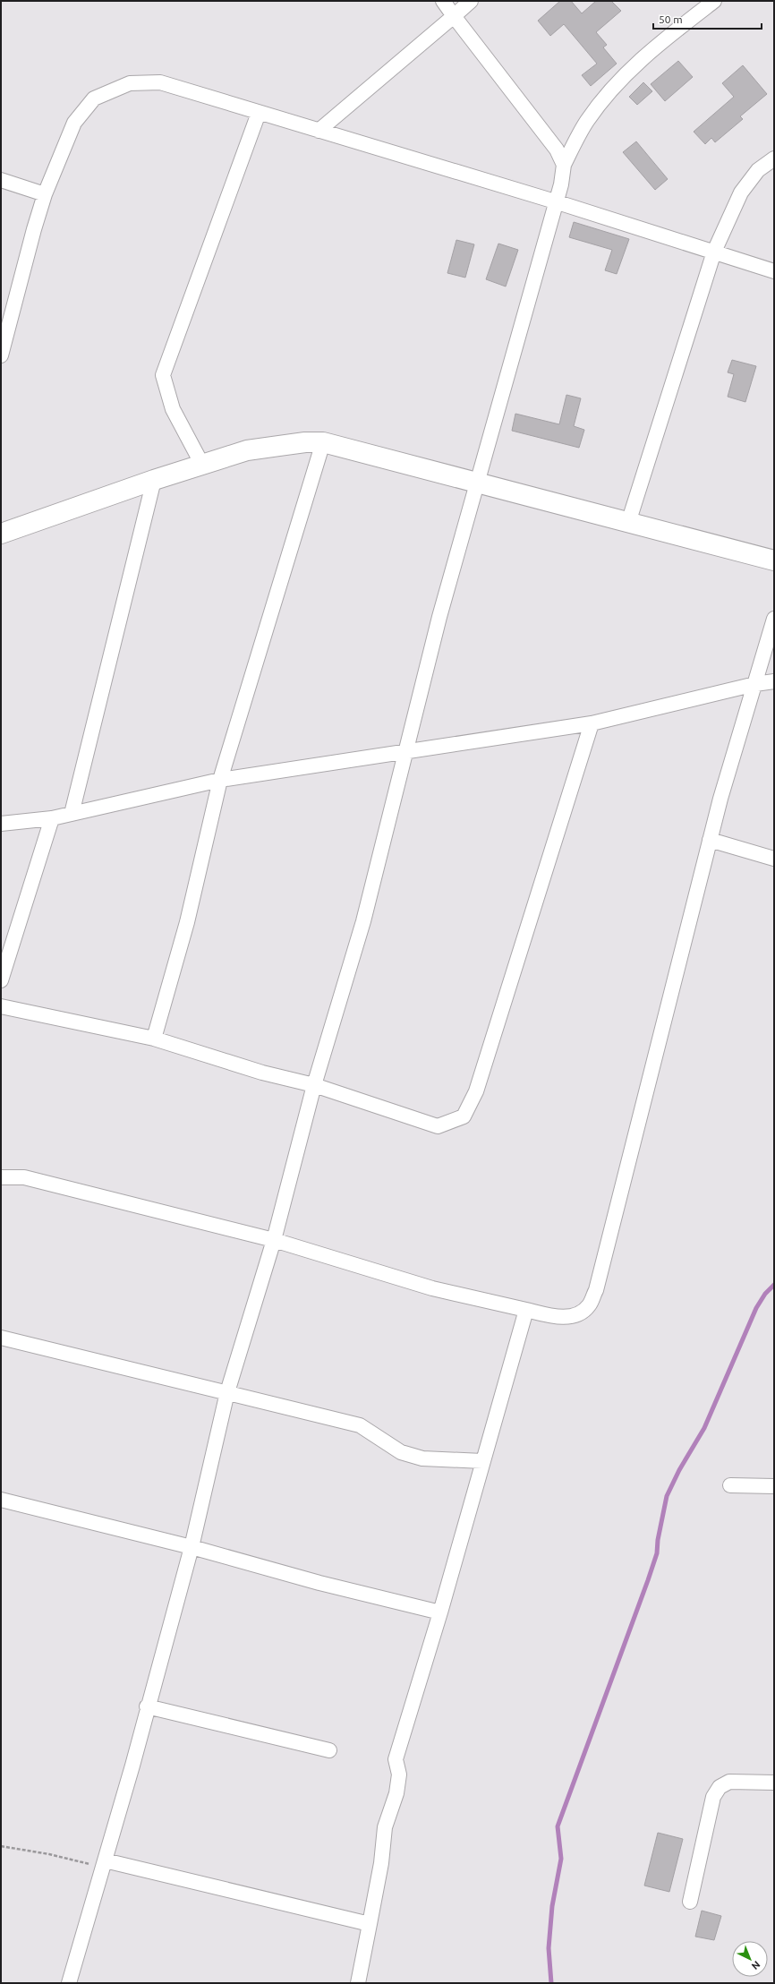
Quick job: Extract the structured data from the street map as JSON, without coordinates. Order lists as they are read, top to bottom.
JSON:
{
  "scale_bar": "50 m",
  "north": "bottom right"
}
